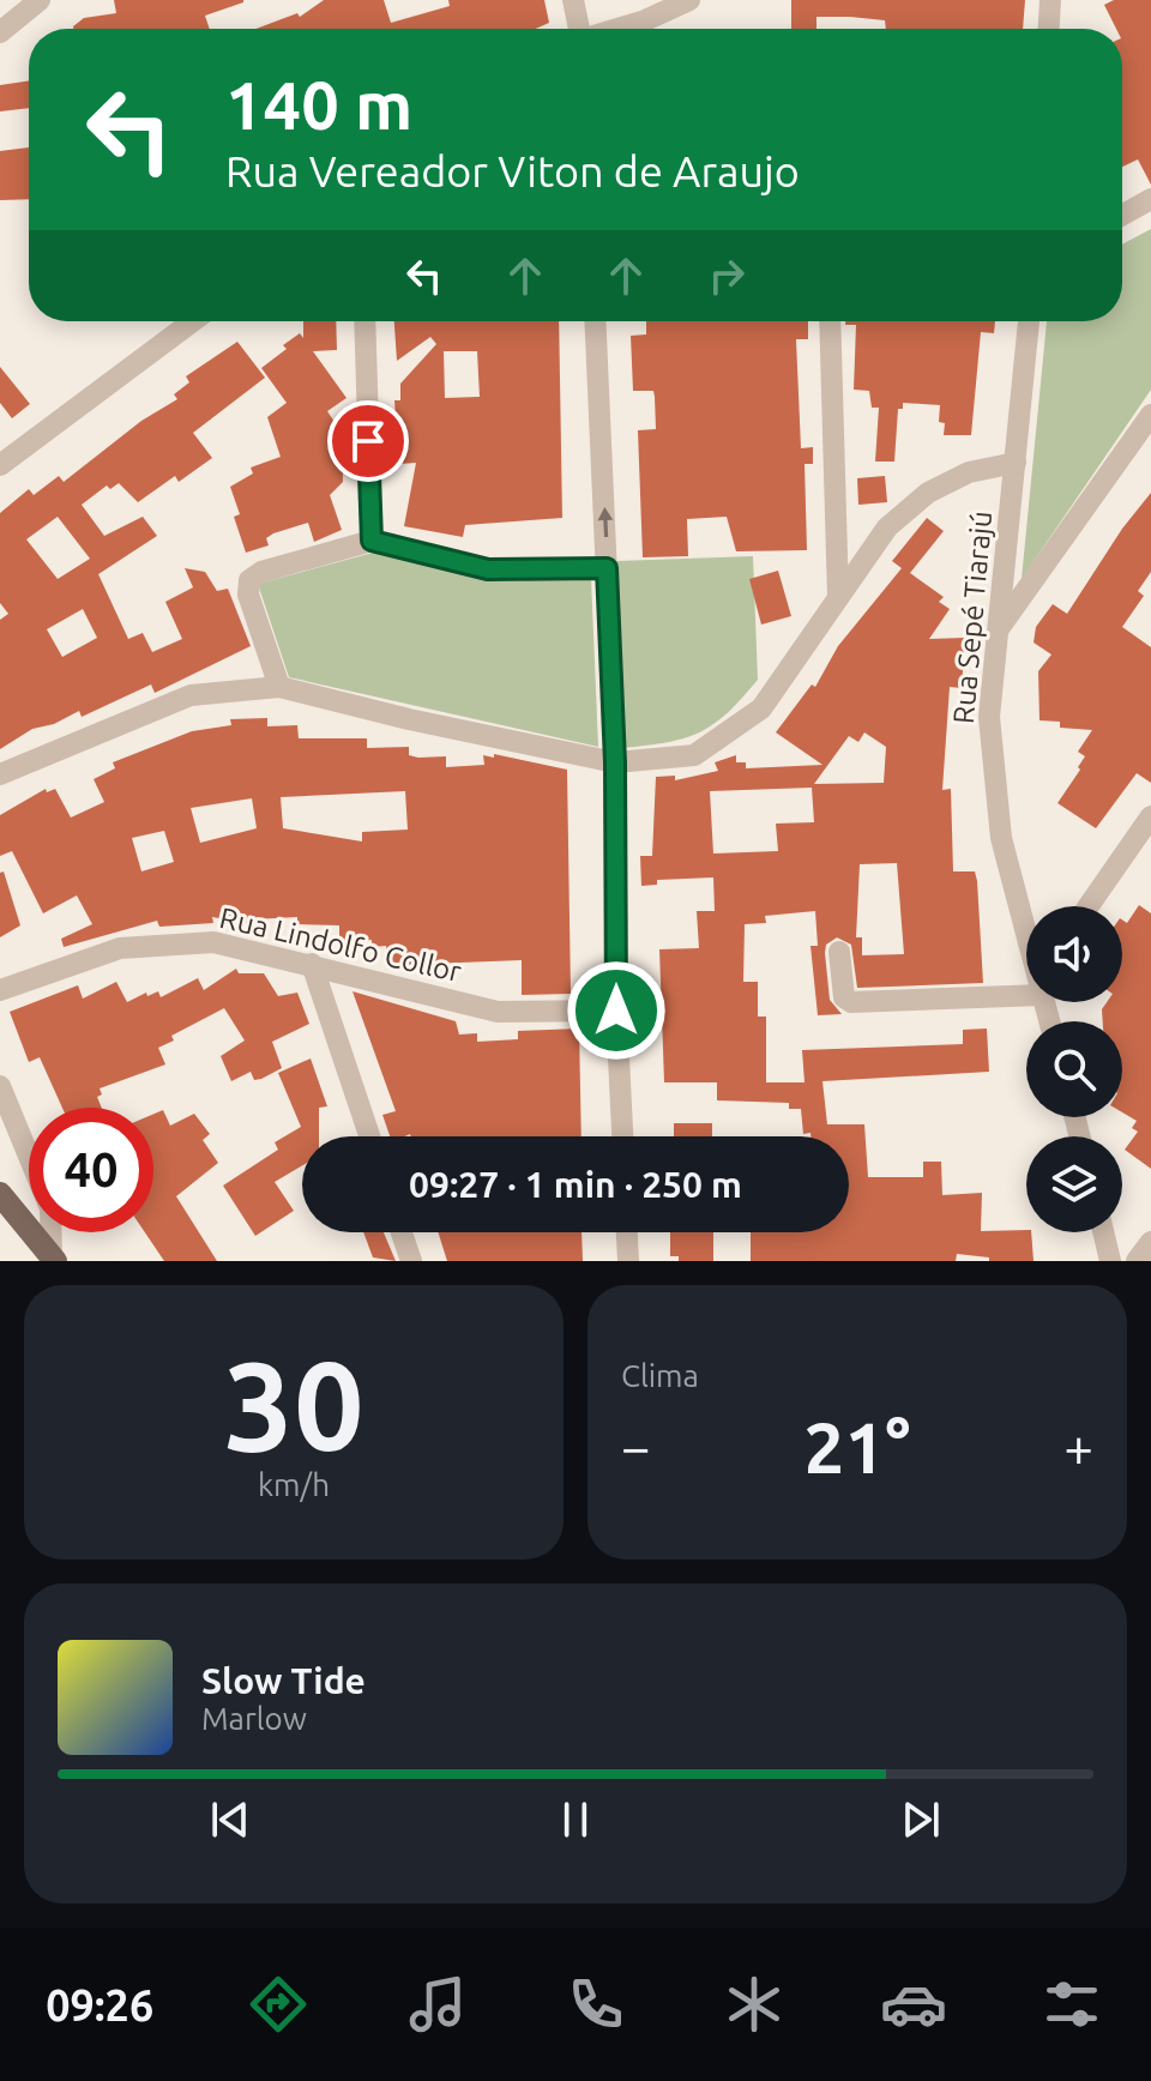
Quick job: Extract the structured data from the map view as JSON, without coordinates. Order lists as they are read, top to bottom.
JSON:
{
  "streets": {
    "street": ["Rua Sepé Tiarajú", "Rua Lindolfo Collor"]
  },
  "page": {
    "turn": ["140 m", "Rua Vereador Viton de Araujo"],
    "limit": "40",
    "trip": "09:27 · 1 min · 250 m",
    "tile": [
      ["30", "km/h"],
      "Clima"
    ],
    "heat": ["−", "21°", "+"],
    "song": ["Slow Tide", "Marlow"],
    "tabs": "09:26"
  }
}
